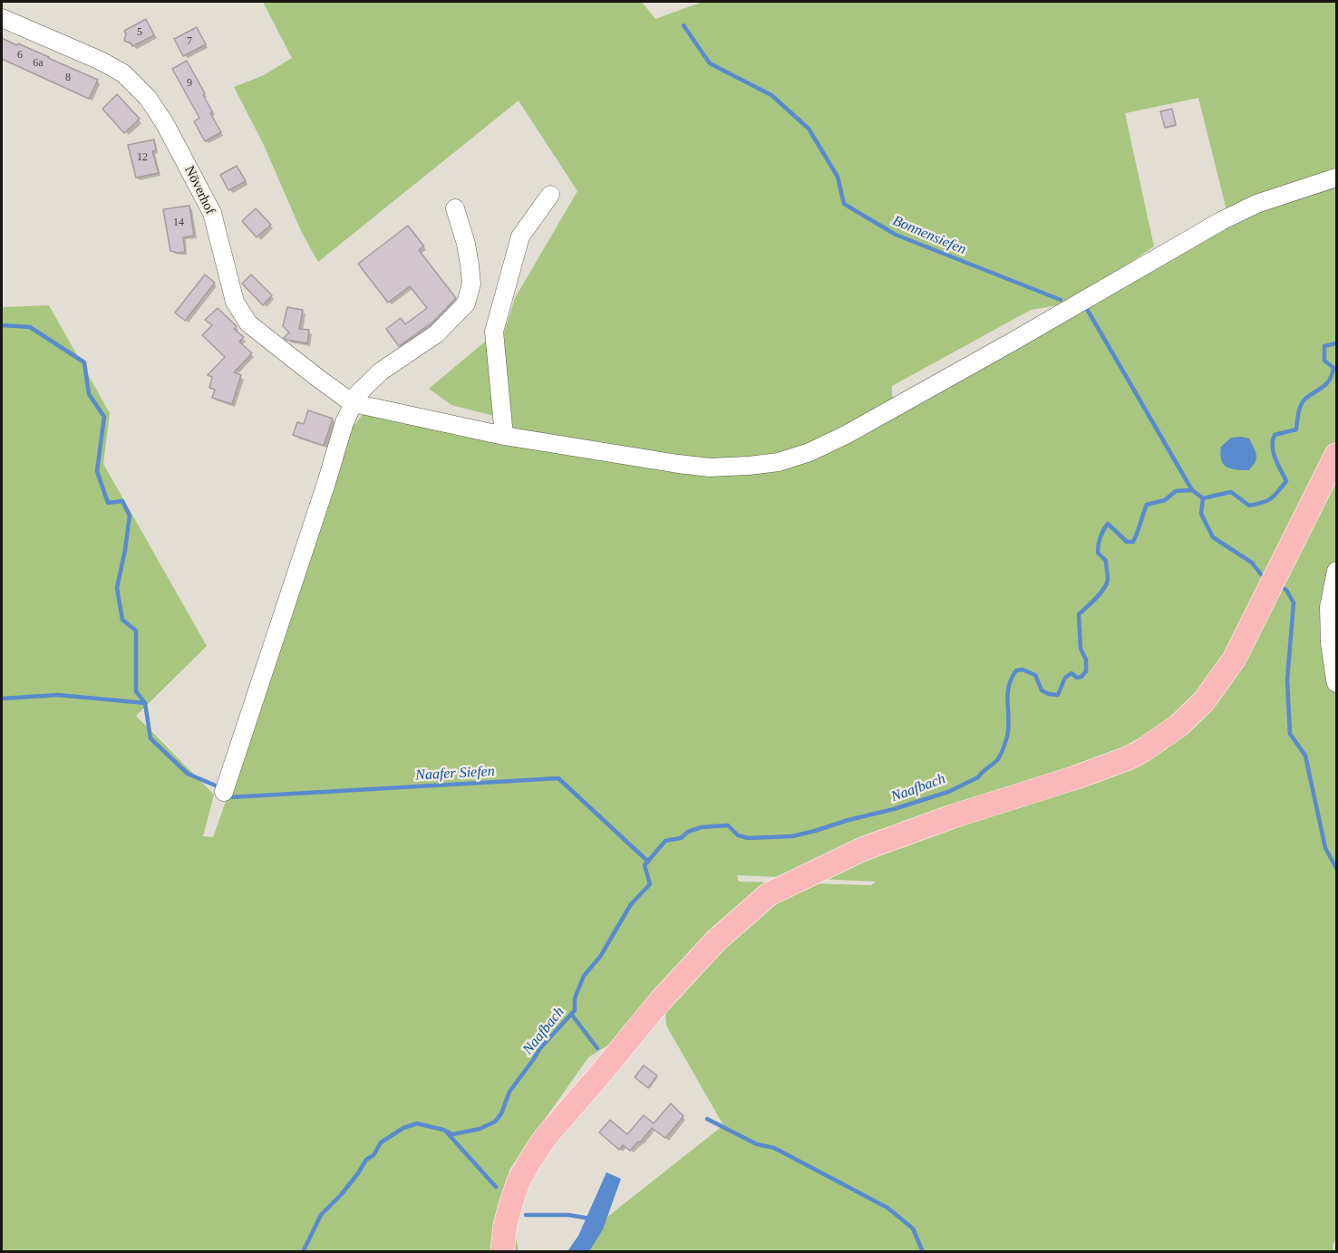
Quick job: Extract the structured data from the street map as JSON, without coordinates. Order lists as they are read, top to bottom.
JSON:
{
  "streets": {
    "street": ["Növerhof"]
  },
  "water": ["Bonnensiefen", "Naafer Siefen", "Naafbach"],
  "house_numbers": [
    "5",
    "7",
    "6",
    "6a",
    "8",
    "9",
    "12",
    "14"
  ]
}
